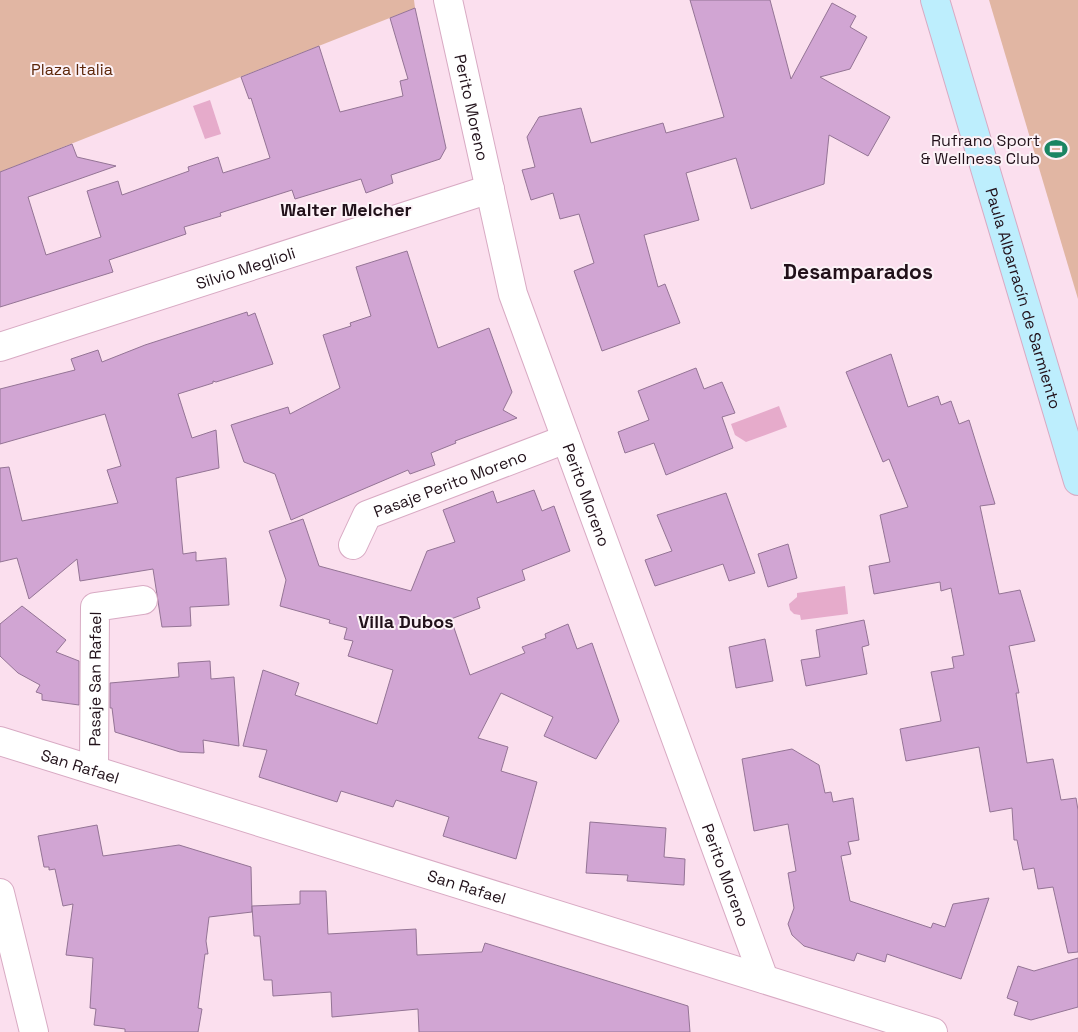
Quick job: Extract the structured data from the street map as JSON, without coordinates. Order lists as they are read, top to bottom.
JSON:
{
  "streets": {
    "main road": ["Paula Albarracín de Sarmiento"],
    "street": [
      "Perito Moreno",
      "Silvio Meglioli",
      "Pasaje Perito Moreno",
      "Pasaje San Rafael",
      "San Rafael"
    ]
  },
  "crossings": [
    ["Perito Moreno", "Silvio Meglioli"],
    ["Perito Moreno", "Pasaje Perito Moreno"],
    ["Perito Moreno", "San Rafael"],
    ["Pasaje San Rafael", "San Rafael"]
  ],
  "districts": ["Walter Melcher", "Desamparados", "Villa Dubos"],
  "parks": ["Plaza Italia"],
  "places": {
    "sports": ["Rufrano Sport & Wellness Club"]
  }
}
